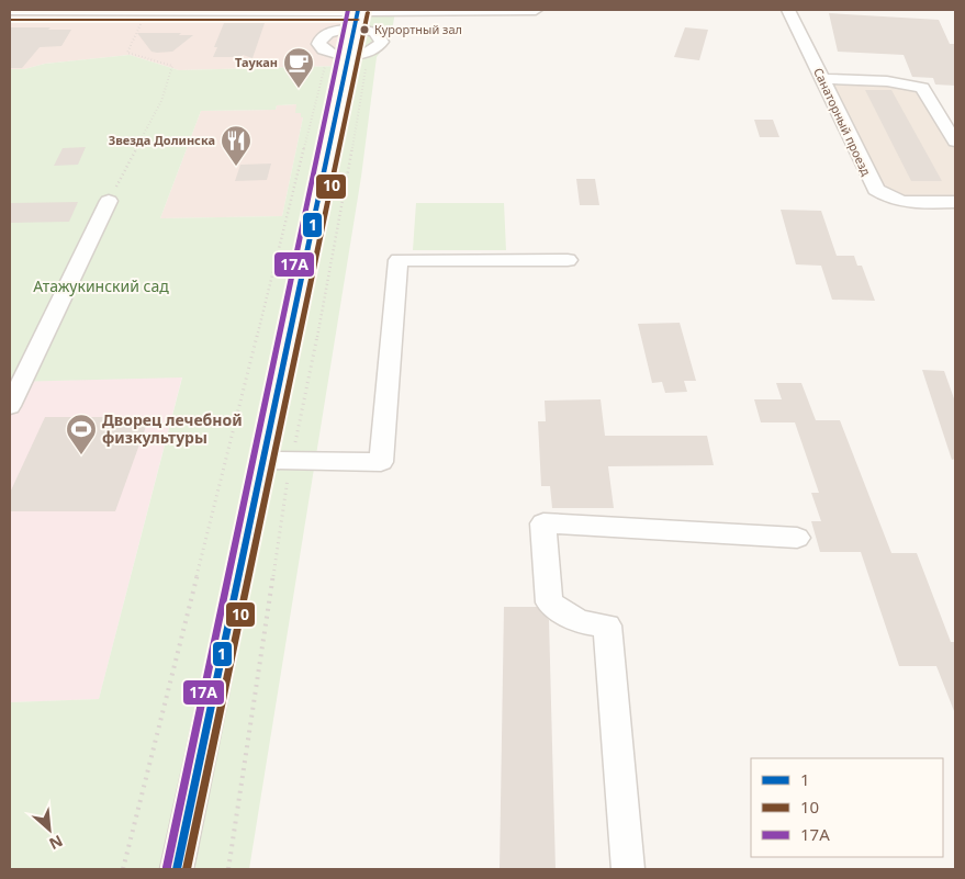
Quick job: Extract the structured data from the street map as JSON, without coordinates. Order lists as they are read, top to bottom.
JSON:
{
  "streets": {
    "street": ["Санаторный проезд"]
  },
  "parks": ["Атажукинский сад"],
  "places": {
    "other": ["Курортный зал"],
    "cafe": ["Таукан"],
    "restaurant": ["Звезда Долинска"],
    "sports": ["Дворец лечебной физкультуры"]
  },
  "lines": ["transit line 1", "transit line 17А", "transit line 10"],
  "legend": ["1", "10", "17А"],
  "north": "bottom right"
}
